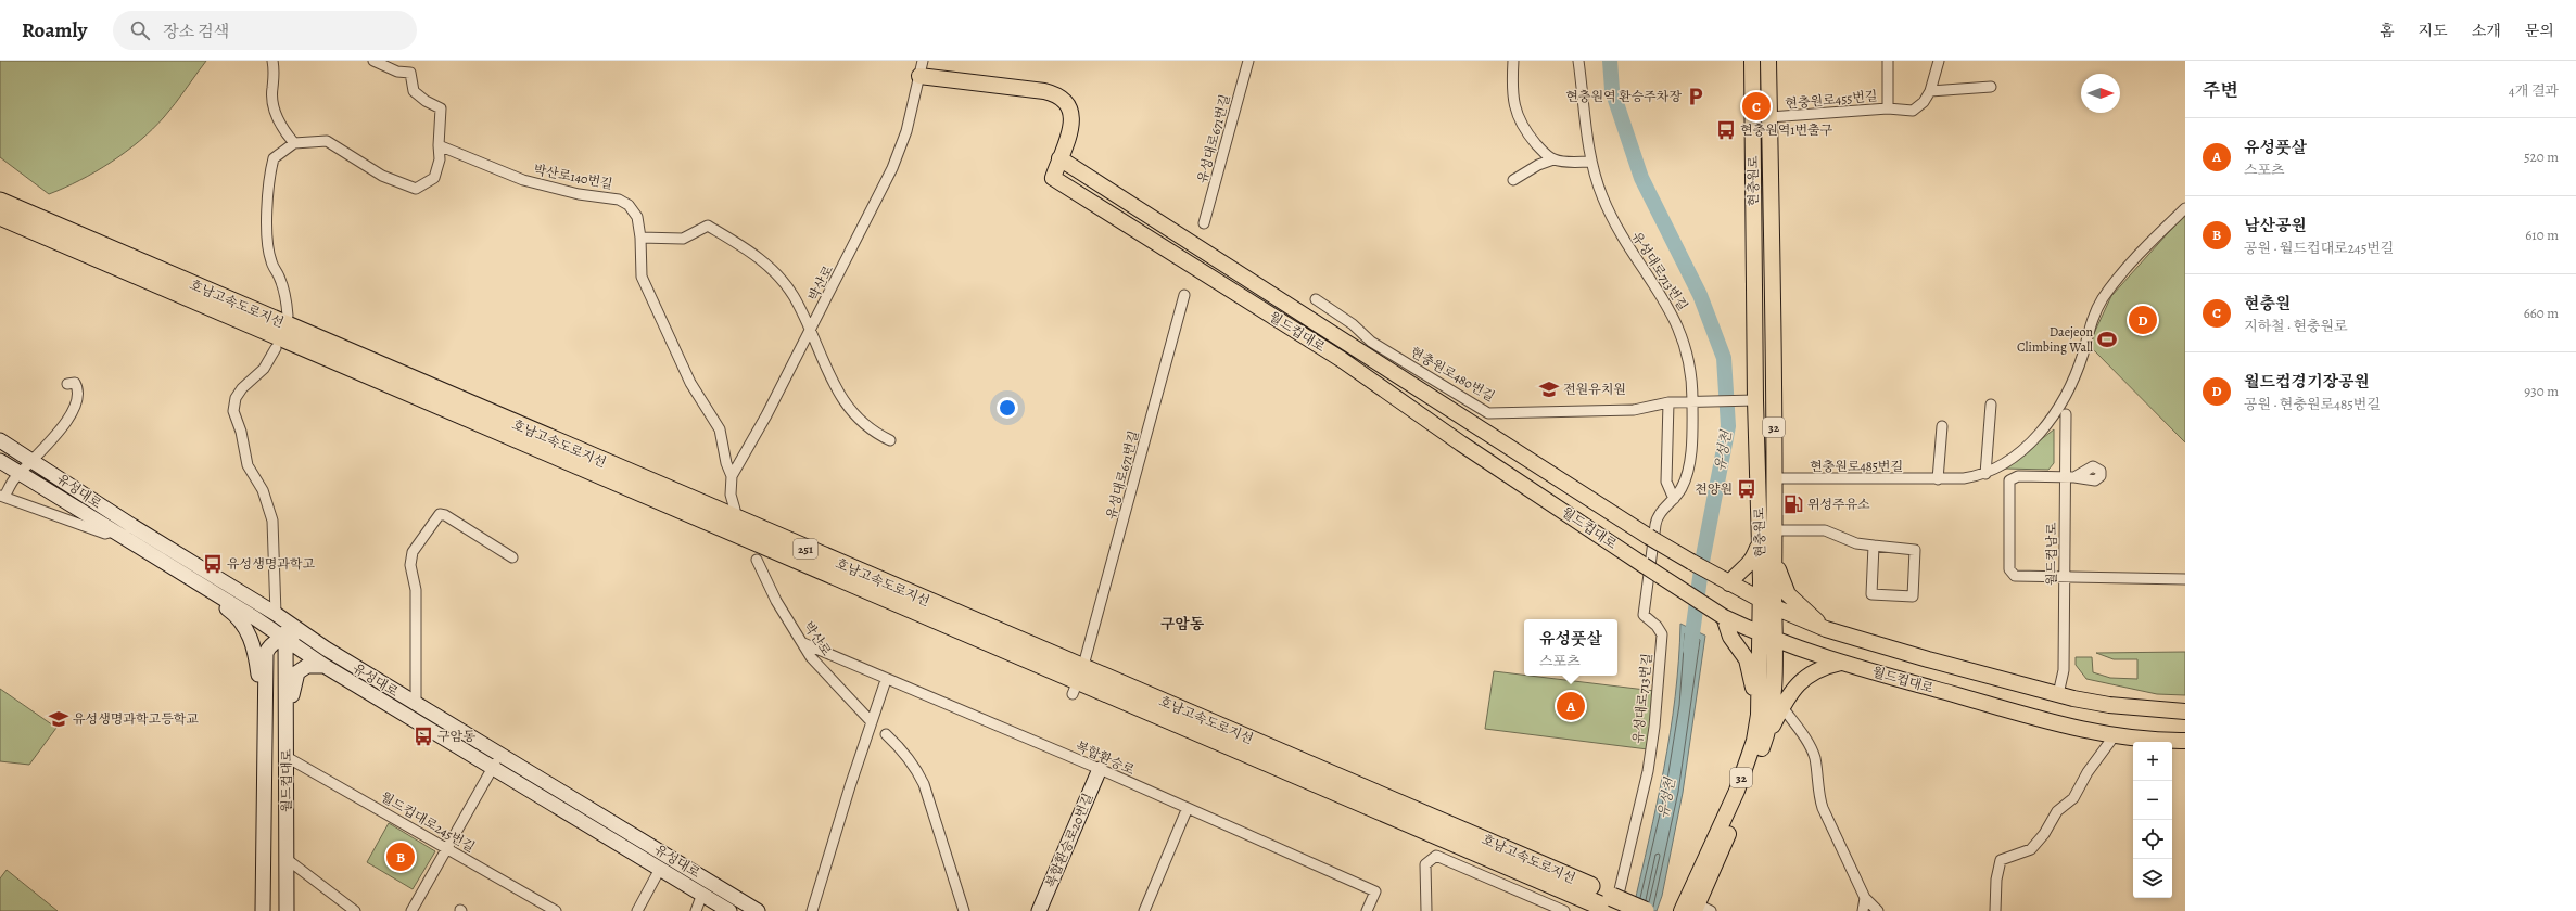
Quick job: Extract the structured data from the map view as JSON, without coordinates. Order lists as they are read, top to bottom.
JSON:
{
  "streets": {
    "highway": ["호남고속도로지선", "251"],
    "main road": ["현충원로", "월드컵대로", "32"],
    "street": [
      "현충원로455번길",
      "유성대로671번길",
      "박산로140번길",
      "유성대로713번길",
      "박산로",
      "현충원로480번길",
      "현충원로485번길",
      "유성대로",
      "월드컵남로",
      "복합환승로",
      "월드컵대로245번길",
      "복합환승로20번길"
    ]
  },
  "crossings": [
    ["현충원로455번길", "현충원로"],
    ["박산로140번길", "박산로"],
    ["현충원로", "월드컵대로"],
    ["현충원로", "현충원로480번길"],
    ["현충원로", "현충원로485번길"],
    ["유성대로713번길", "호남고속도로지선"],
    ["유성대로713번길", "현충원로480번길"],
    ["박산로", "복합환승로"],
    ["월드컵대로", "유성대로"],
    ["월드컵대로", "월드컵남로"],
    ["월드컵대로", "월드컵대로245번길"],
    ["복합환승로", "복합환승로20번길"]
  ],
  "districts": ["구암동"],
  "water": ["유성천"],
  "places": {
    "parking": ["현충원역 환승주차장"],
    "bus stop": [
      "현충원역1번출구",
      "천양원",
      "유성생명과학고",
      "구암동"
    ],
    "sports": ["Daejeon Climbing Wall"],
    "school or university": ["전원유치원", "유성생명과학고등학교"],
    "fuel station": ["위성주유소"]
  },
  "north": "right",
  "page": {
    "header": "Roamly",
    "search": "장소 검색",
    "nav": [
      "홈",
      "지도",
      "소개",
      "문의"
    ],
    "heading": ["주변", "4개 결과"],
    "pins": [
      "C",
      "D",
      "A",
      "B"
    ],
    "list": [
      {
        "mark": "A",
        "name": "유성풋살",
        "note": "스포츠",
        "value": "520 m"
      },
      {
        "mark": "B",
        "name": "남산공원",
        "note": "공원 · 월드컵대로245번길",
        "value": "610 m"
      },
      {
        "mark": "C",
        "name": "현충원",
        "note": "지하철 · 현충원로",
        "value": "660 m"
      },
      {
        "mark": "D",
        "name": "월드컵경기장공원",
        "note": "공원 · 현충원로485번길",
        "value": "930 m"
      }
    ],
    "popup": ["유성풋살", "스포츠"],
    "map_buttons": ["+", "−"]
  }
}
